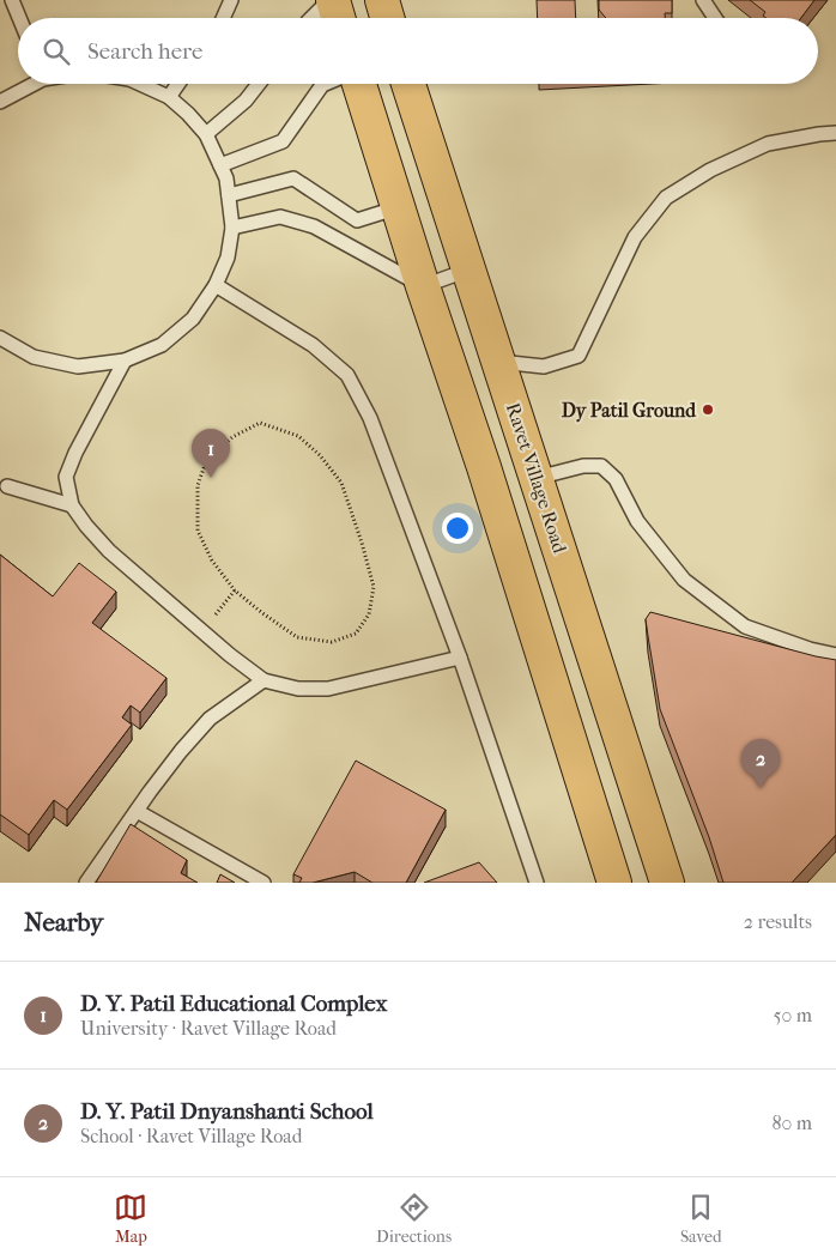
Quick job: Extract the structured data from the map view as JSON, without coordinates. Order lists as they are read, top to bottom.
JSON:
{
  "streets": {
    "main road": ["Ravet Village Road"]
  },
  "places": ["Dy Patil Ground"],
  "page": {
    "search": "Search here",
    "pins": ["1", "2"],
    "heading": ["Nearby", "2 results"],
    "list": [
      {
        "mark": "1",
        "name": "D. Y. Patil Educational Complex",
        "note": "University · Ravet Village Road",
        "value": "50 m"
      },
      {
        "mark": "2",
        "name": "D. Y. Patil Dnyanshanti School",
        "note": "School · Ravet Village Road",
        "value": "80 m"
      }
    ],
    "nav": ["Map", "Directions", "Saved"]
  }
}
